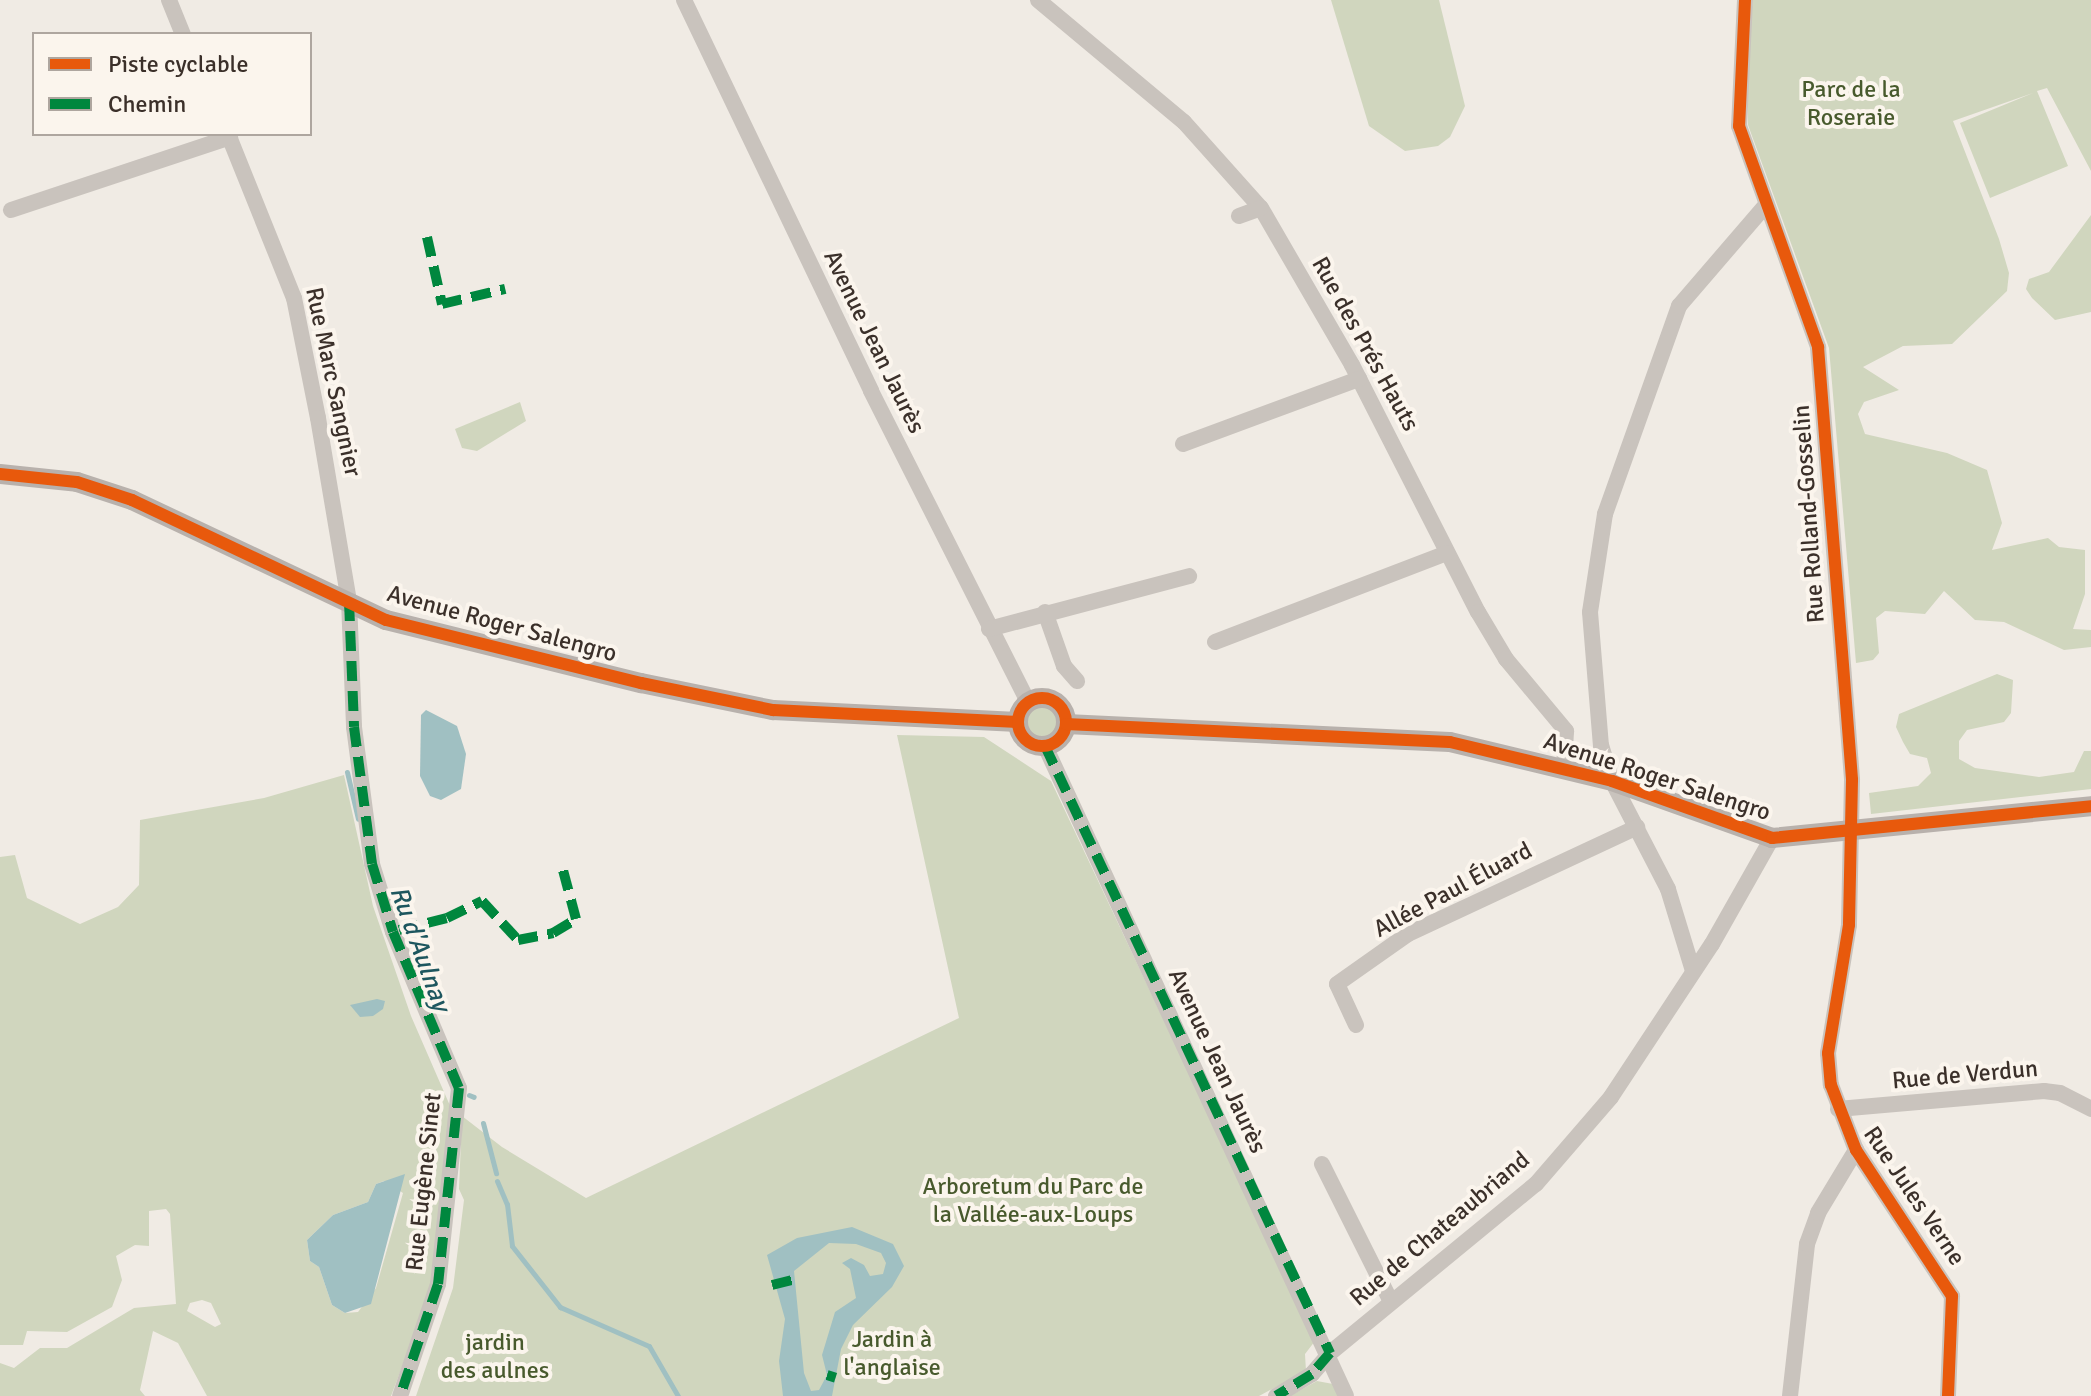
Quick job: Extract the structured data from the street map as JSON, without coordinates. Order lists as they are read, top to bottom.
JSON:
{
  "streets": {
    "main road": ["Avenue Roger Salengro"],
    "street": [
      "Avenue Jean Jaurès",
      "Rue des Prés Hauts",
      "Rue Marc Sangnier",
      "Rue Rolland-Gosselin",
      "Allée Paul Éluard",
      "Rue de Verdun",
      "Rue Eugène Sinet",
      "Rue Jules Verne",
      "Rue de Chateaubriand"
    ]
  },
  "crossings": [
    ["Avenue Jean Jaurès", "Avenue Roger Salengro"],
    ["Avenue Jean Jaurès", "Rue de Chateaubriand"],
    ["Rue des Prés Hauts", "Avenue Roger Salengro"],
    ["Rue Marc Sangnier", "Avenue Roger Salengro"],
    ["Rue Marc Sangnier", "Rue Eugène Sinet"],
    ["Rue Rolland-Gosselin", "Avenue Roger Salengro"],
    ["Rue Rolland-Gosselin", "Rue Jules Verne"],
    ["Avenue Roger Salengro", "Rue Eugène Sinet"],
    ["Avenue Roger Salengro", "Rue Jules Verne"],
    ["Avenue Roger Salengro", "Rue de Chateaubriand"],
    ["Rue de Verdun", "Rue Jules Verne"]
  ],
  "water": ["Ru d'Aulnay"],
  "parks": [
    "Parc de la Roseraie",
    "Arboretum du Parc de la Vallée-aux-Loups",
    "Jardin à l'anglaise",
    "jardin des aulnes"
  ],
  "legend": ["Piste cyclable", "Chemin"]
}
